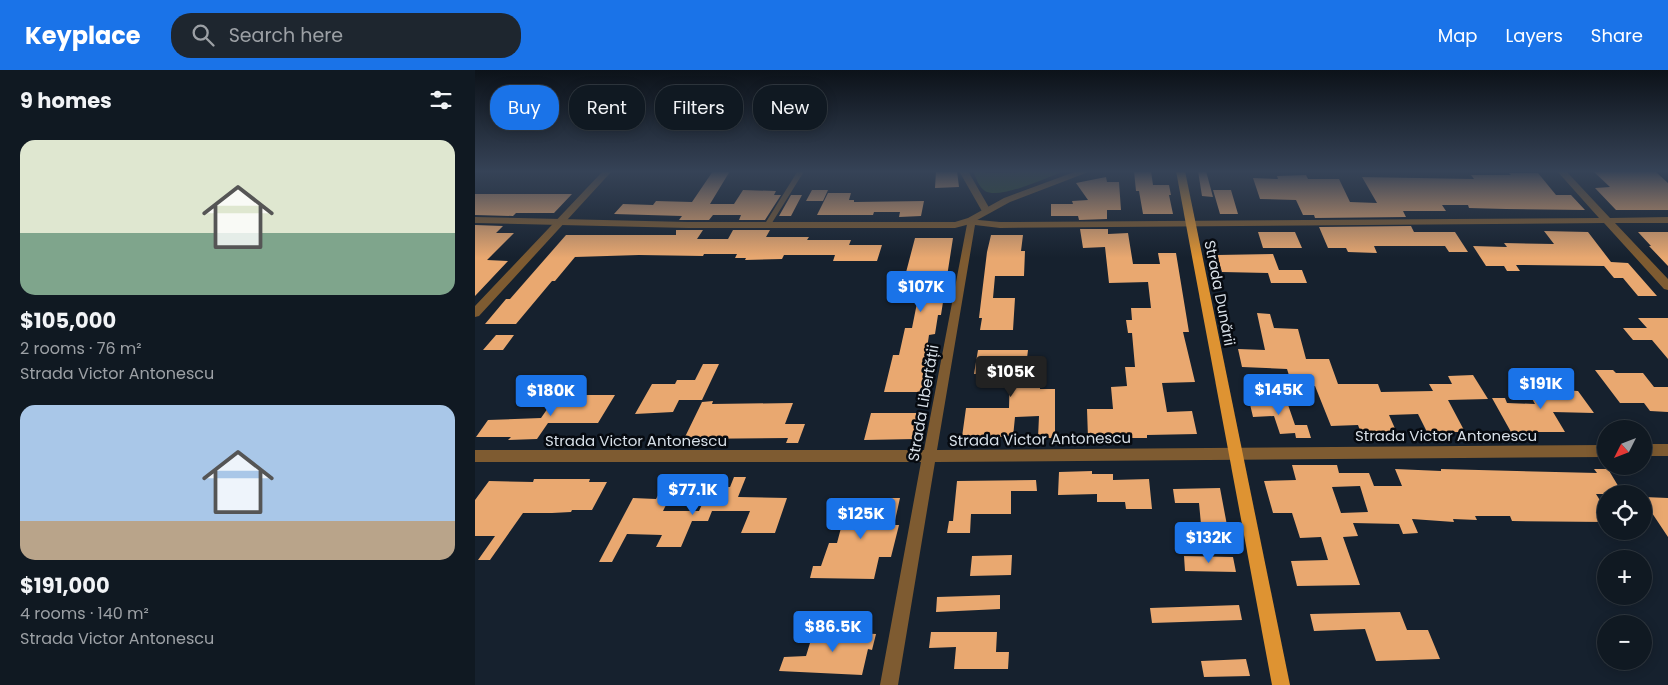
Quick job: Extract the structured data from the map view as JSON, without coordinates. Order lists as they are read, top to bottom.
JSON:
{
  "streets": {
    "main road": ["Strada Dunării"],
    "street": ["Strada Libertății", "Strada Victor Antonescu"]
  },
  "crossings": [
    ["Strada Dunării", "Strada Victor Antonescu"],
    ["Strada Libertății", "Strada Victor Antonescu"]
  ],
  "north": "bottom left",
  "page": {
    "header": "Keyplace",
    "search": "Search here",
    "nav": ["Map", "Layers", "Share"],
    "heading": "9 homes",
    "chip": [
      "Buy",
      "Rent",
      "Filters",
      "New"
    ],
    "list": [
      {
        "name": "$105,000",
        "note": "2 rooms · 76 m² · Strada Victor Antonescu"
      },
      {
        "name": "$191,000",
        "note": "4 rooms · 140 m² · Strada Victor Antonescu"
      }
    ],
    "price": [
      "$107K",
      "$105K",
      "$191K",
      "$145K",
      "$180K",
      "$77.1K",
      "$125K",
      "$132K",
      "$86.5K"
    ],
    "map_buttons": ["+", "−"]
  }
}
